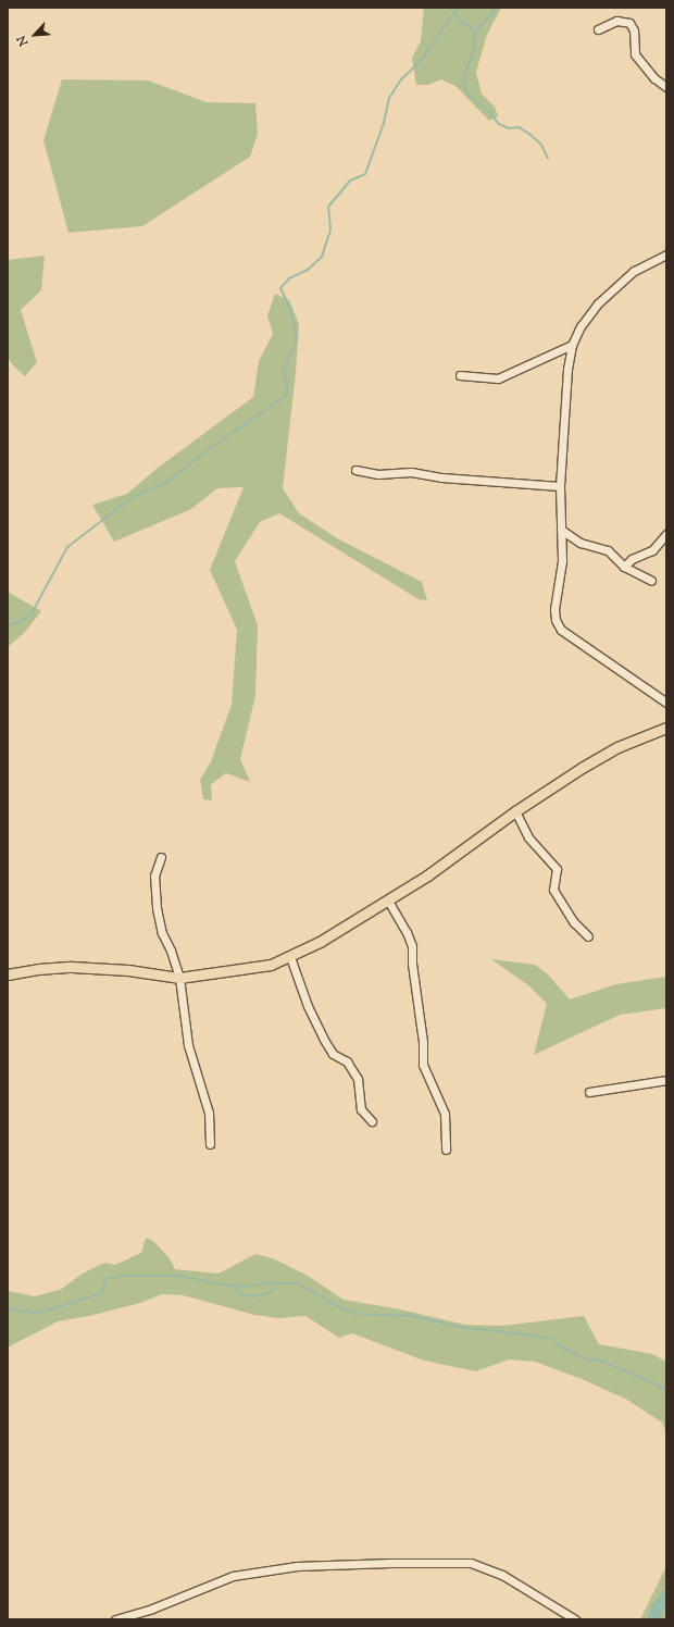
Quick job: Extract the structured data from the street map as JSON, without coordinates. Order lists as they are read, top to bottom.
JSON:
{
  "north": "bottom left"
}
